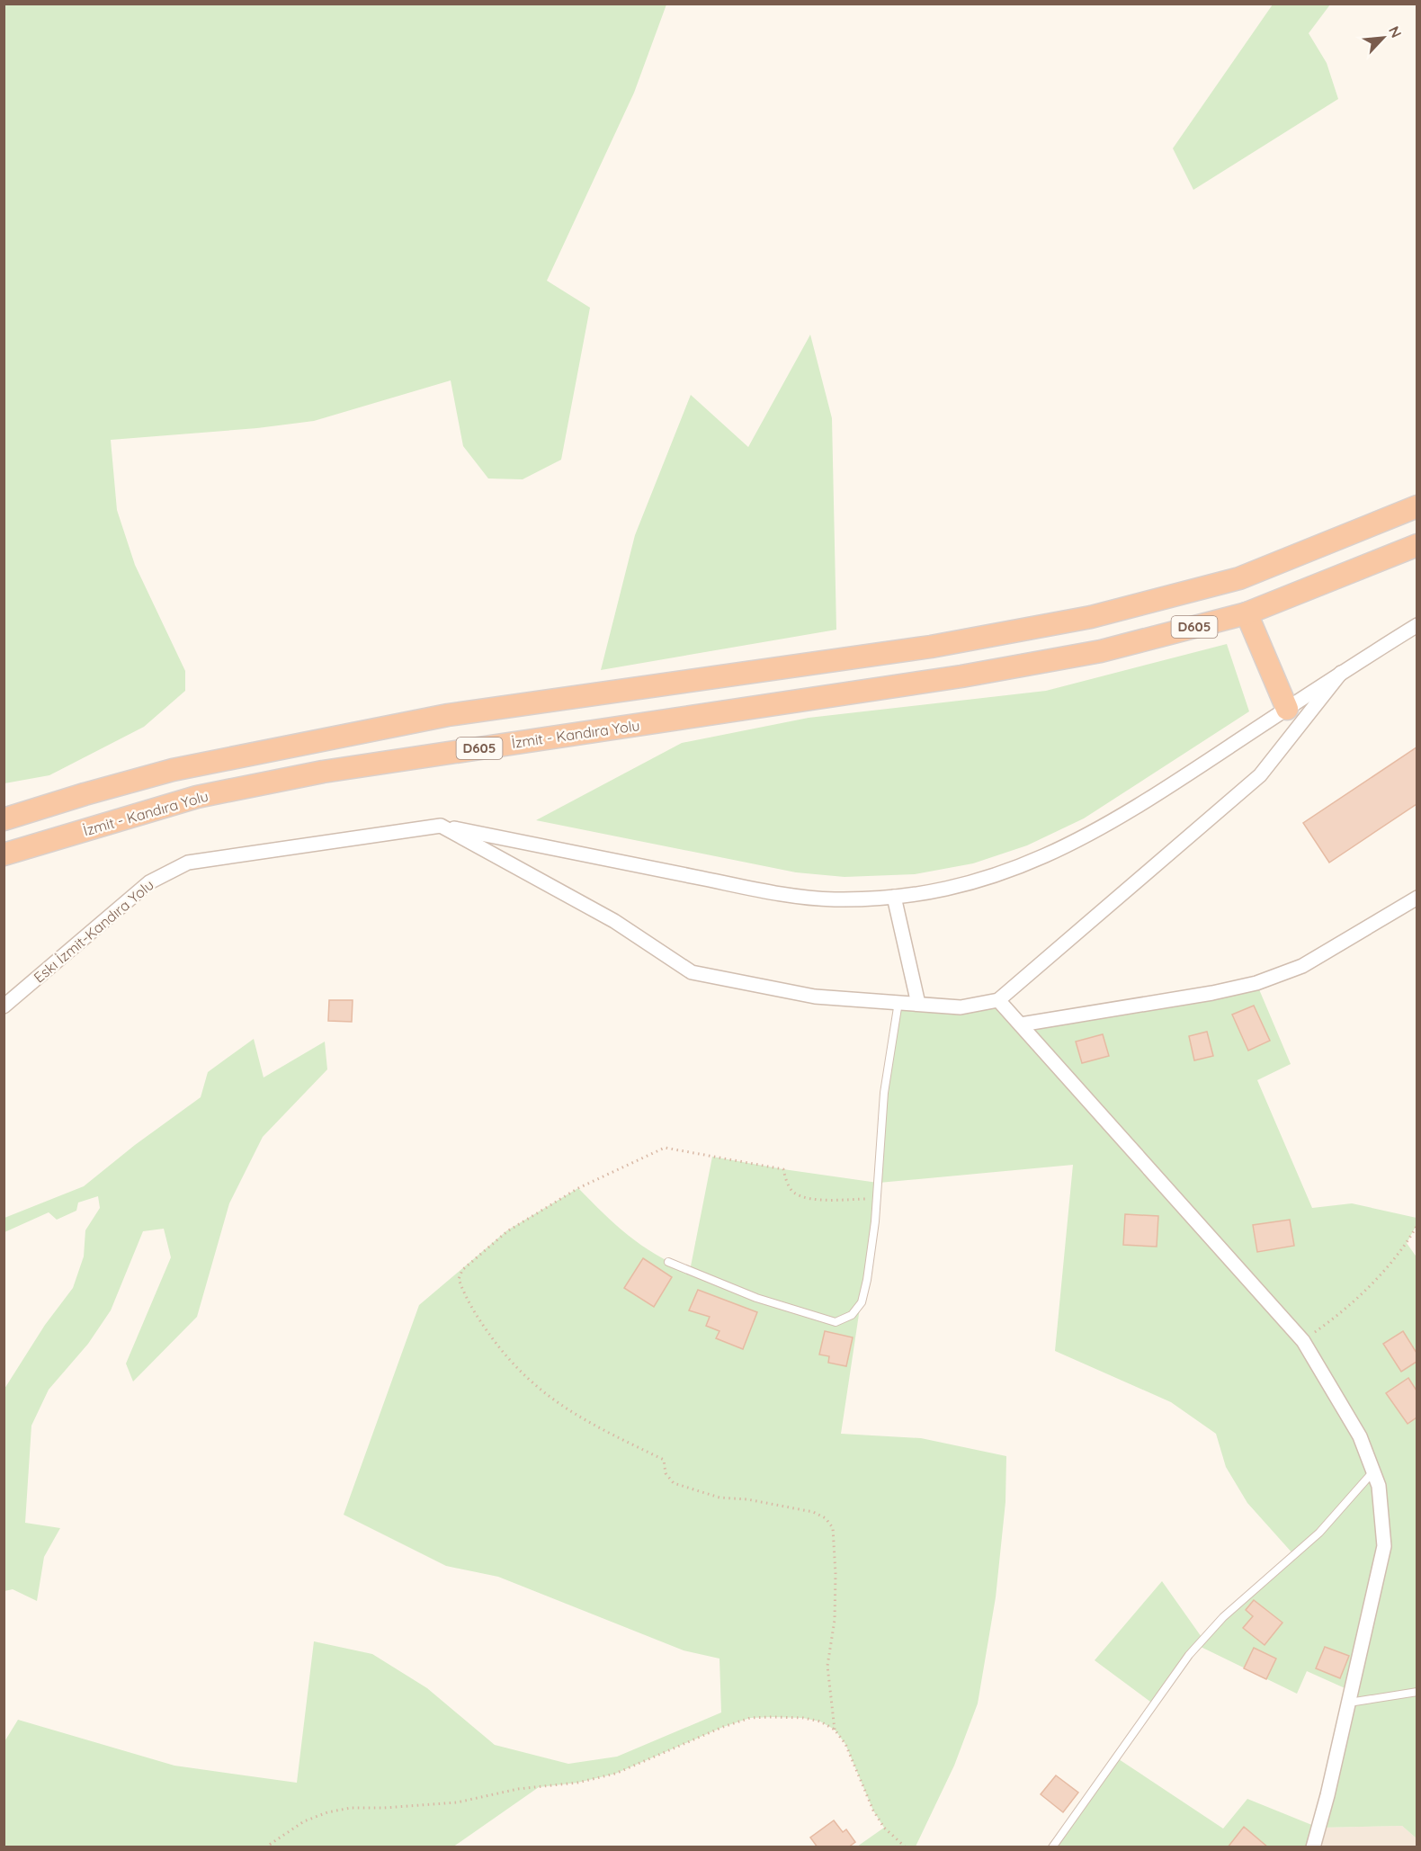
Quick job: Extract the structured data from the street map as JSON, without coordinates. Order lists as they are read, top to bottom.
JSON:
{
  "streets": {
    "highway": ["D605", "İzmit - Kandıra Yolu"],
    "street": ["Eskı İzmit-Kandıra Yolu"]
  },
  "crossings": [
    ["D605", "İzmit - Kandıra Yolu"]
  ],
  "north": "top right"
}
